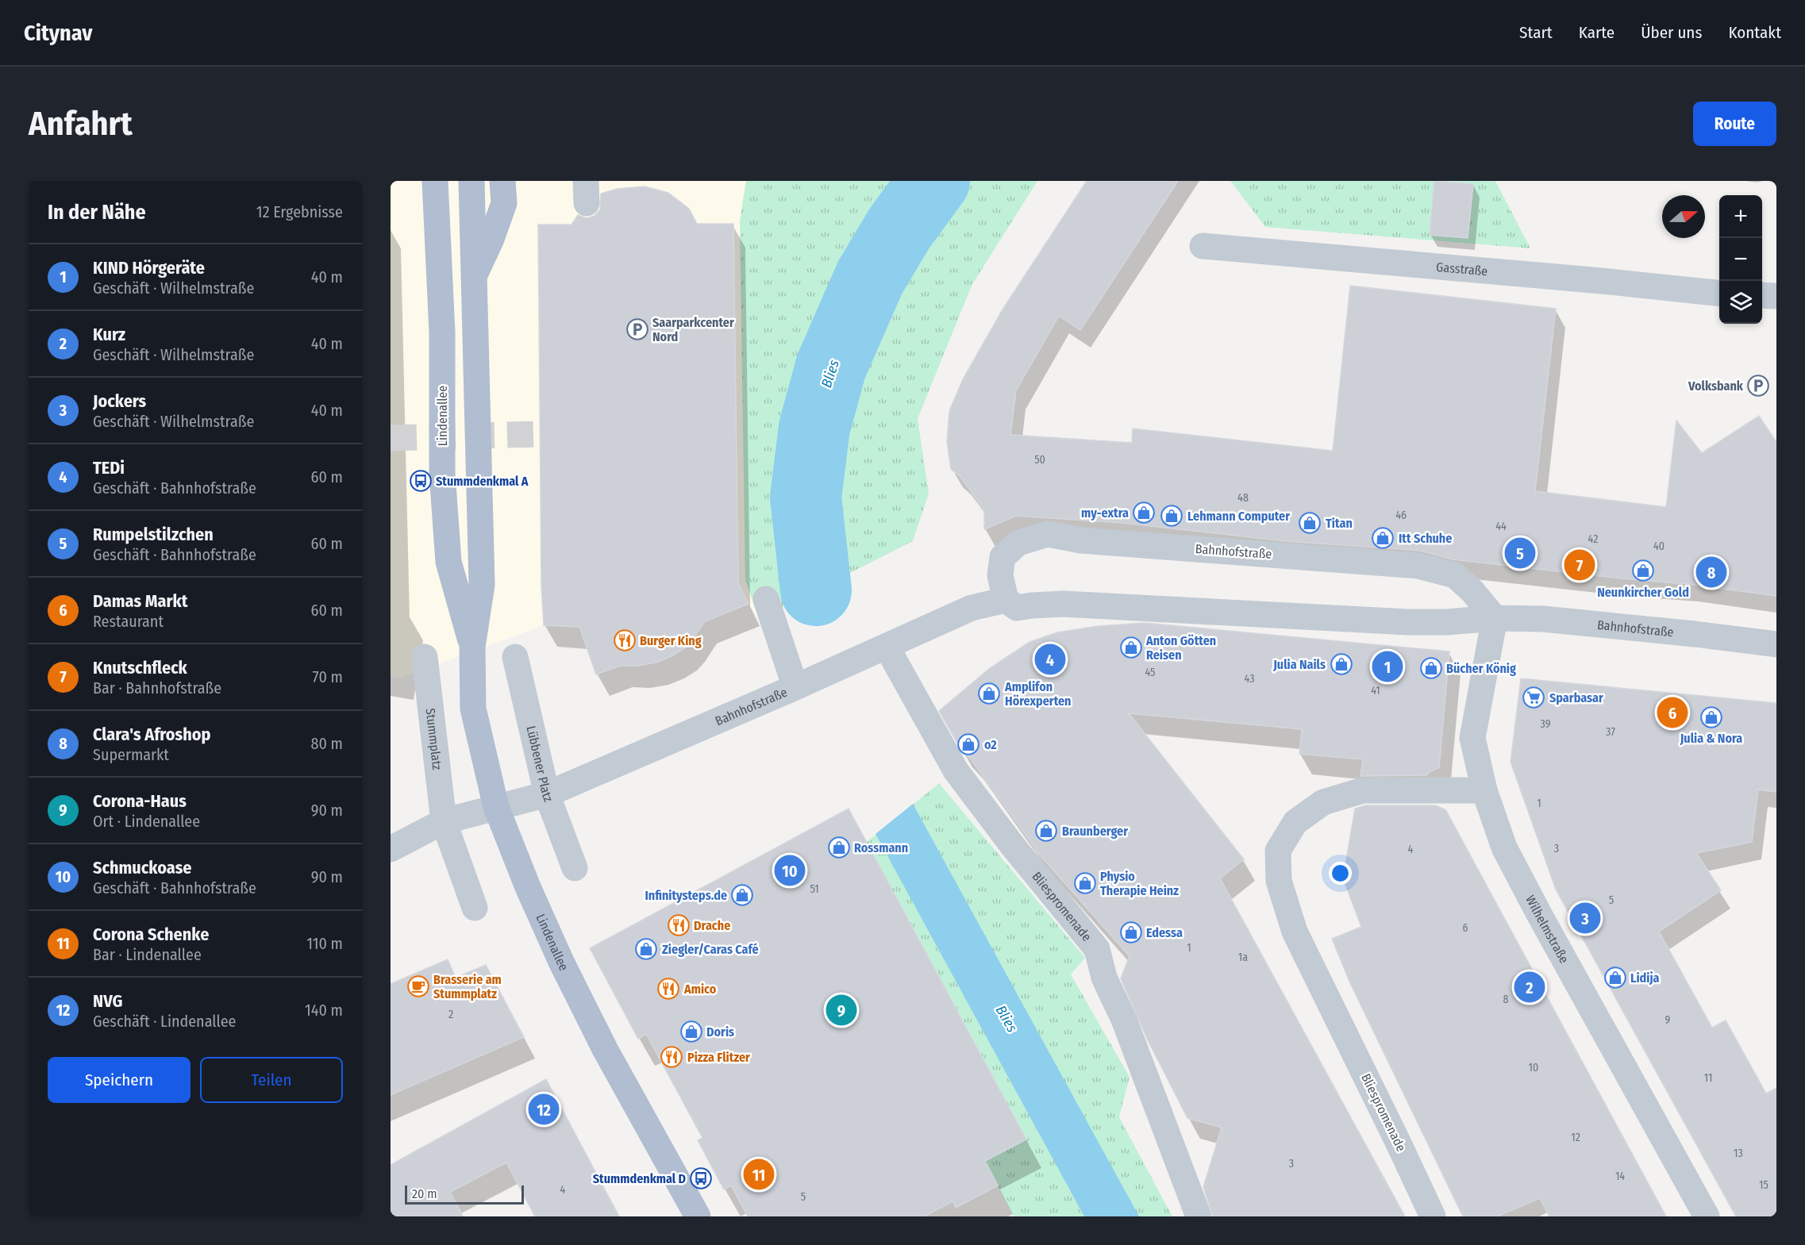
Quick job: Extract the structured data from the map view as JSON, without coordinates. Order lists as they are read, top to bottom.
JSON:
{
  "streets": {
    "main road": ["Lindenallee"],
    "street": [
      "Gasstraße",
      "Bahnhofstraße",
      "Stummplatz",
      "Lübbener Platz",
      "Bliespromenade",
      "Wilhelmstraße"
    ]
  },
  "crossings": [
    ["Lindenallee", "Bahnhofstraße"],
    ["Bahnhofstraße", "Lübbener Platz"],
    ["Bahnhofstraße", "Bliespromenade"],
    ["Bahnhofstraße", "Wilhelmstraße"],
    ["Bliespromenade", "Wilhelmstraße"]
  ],
  "water": ["Blies"],
  "places": {
    "parking": ["Saarparkcenter Nord", "Volksbank"],
    "bus stop": ["Stummdenkmal A", "Stummdenkmal D"],
    "shop": [
      "my-extra",
      "Lehmann Computer",
      "Titan",
      "Itt Schuhe",
      "Neunkircher Gold",
      "Anton Götten Reisen",
      "Julia Nails",
      "Bücher König",
      "Amplifon Hörexperten",
      "Julia & Nora",
      "o2",
      "Braunberger",
      "Rossmann",
      "Physio Therapie Heinz",
      "Infinitysteps.de",
      "Edessa",
      "Ziegler/Caras Café",
      "Lidija",
      "Doris"
    ],
    "restaurant": [
      "Burger King",
      "Drache",
      "Amico",
      "Pizza Flitzer"
    ],
    "supermarket": ["Sparbasar"],
    "cafe": ["Brasserie am Stummplatz"]
  },
  "house_numbers": [
    "50",
    "48",
    "46",
    "44",
    "42",
    "40",
    "45",
    "43",
    "41",
    "39",
    "37",
    "1",
    "3",
    "4",
    "51",
    "5",
    "6",
    "1",
    "1a",
    "8",
    "2",
    "9",
    "10",
    "11",
    "12",
    "13",
    "3",
    "14",
    "15",
    "4",
    "5"
  ],
  "scale_bar": "20 m",
  "north": "right",
  "page": {
    "header": "Citynav",
    "nav": [
      "Start",
      "Karte",
      "Über uns",
      "Kontakt"
    ],
    "buttons": [
      "Route",
      ["Speichern", "Teilen"]
    ],
    "title": "Anfahrt",
    "heading": ["In der Nähe", "12 Ergebnisse"],
    "map_buttons": ["+", "−"],
    "list": [
      {
        "mark": "1",
        "name": "KIND Hörgeräte",
        "note": "Geschäft · Wilhelmstraße",
        "value": "40 m"
      },
      {
        "mark": "2",
        "name": "Kurz",
        "note": "Geschäft · Wilhelmstraße",
        "value": "40 m"
      },
      {
        "mark": "3",
        "name": "Jockers",
        "note": "Geschäft · Wilhelmstraße",
        "value": "40 m"
      },
      {
        "mark": "4",
        "name": "TEDi",
        "note": "Geschäft · Bahnhofstraße",
        "value": "60 m"
      },
      {
        "mark": "5",
        "name": "Rumpelstilzchen",
        "note": "Geschäft · Bahnhofstraße",
        "value": "60 m"
      },
      {
        "mark": "6",
        "name": "Damas Markt",
        "note": "Restaurant",
        "value": "60 m"
      },
      {
        "mark": "7",
        "name": "Knutschfleck",
        "note": "Bar · Bahnhofstraße",
        "value": "70 m"
      },
      {
        "mark": "8",
        "name": "Clara's Afroshop",
        "note": "Supermarkt",
        "value": "80 m"
      },
      {
        "mark": "9",
        "name": "Corona-Haus",
        "note": "Ort · Lindenallee",
        "value": "90 m"
      },
      {
        "mark": "10",
        "name": "Schmuckoase",
        "note": "Geschäft · Bahnhofstraße",
        "value": "90 m"
      },
      {
        "mark": "11",
        "name": "Corona Schenke",
        "note": "Bar · Lindenallee",
        "value": "110 m"
      },
      {
        "mark": "12",
        "name": "NVG",
        "note": "Geschäft · Lindenallee",
        "value": "140 m"
      }
    ],
    "pins": [
      "5",
      "7",
      "8",
      "4",
      "1",
      "6",
      "10",
      "3",
      "2",
      "9",
      "12",
      "11"
    ],
    "scale": "20 m"
  }
}
